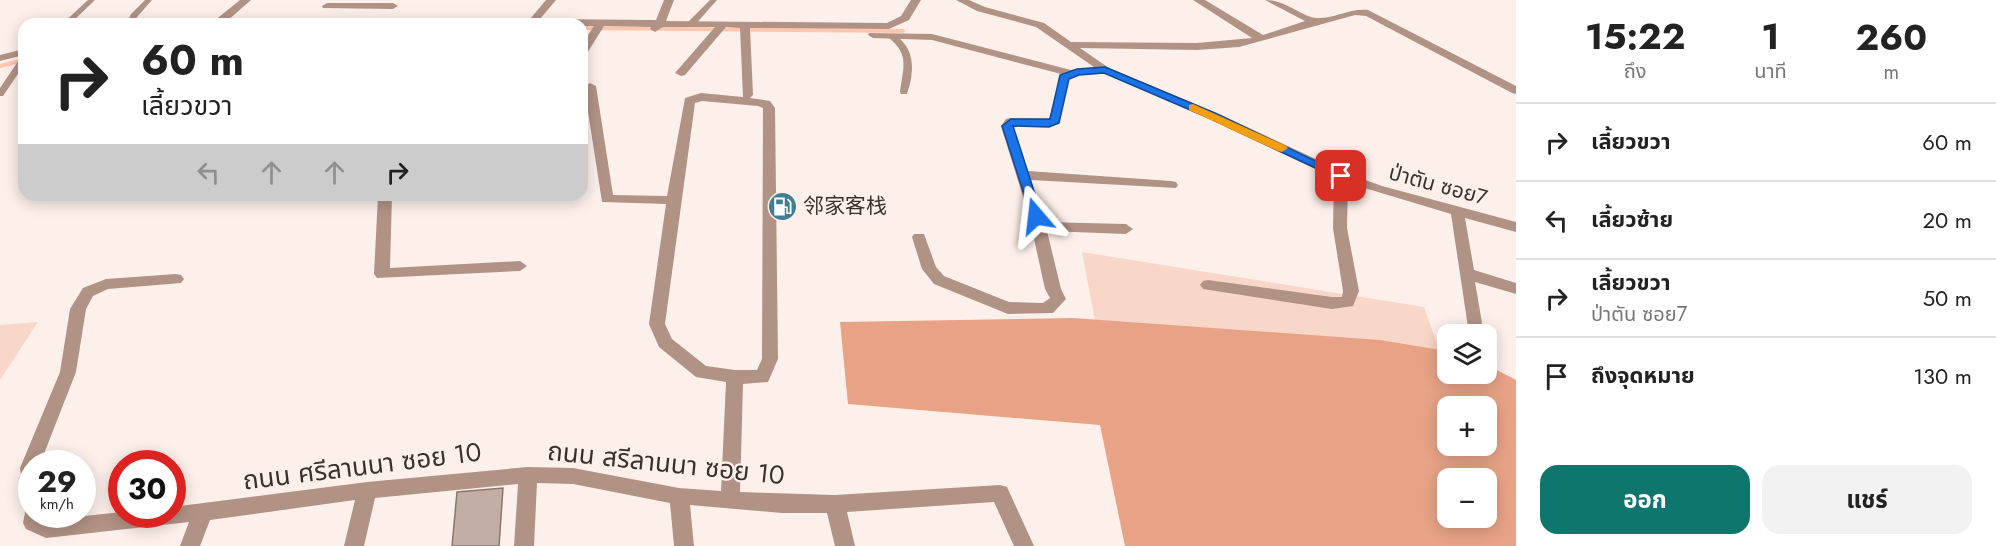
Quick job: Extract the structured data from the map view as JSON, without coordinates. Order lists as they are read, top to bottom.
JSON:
{
  "streets": {
    "street": ["ป่าตัน ซอย7", "ถนน สรีลานนา ซอย 10", "ถนน ศรีลานนา ซอย 10"]
  },
  "crossings": [
    ["ถนน สรีลานนา ซอย 10", "ถนน ศรีลานนา ซอย 10"]
  ],
  "places": {
    "fuel station": ["邻家客栈"]
  },
  "page": {
    "eta": [
      "15:22",
      "ถึง",
      "1",
      "นาที",
      "260",
      "m"
    ],
    "turn": ["60 m", "เลี้ยวขวา"],
    "list": [
      {
        "name": "เลี้ยวขวา",
        "value": "60 m"
      },
      {
        "name": "เลี้ยวซ้าย",
        "value": "20 m"
      },
      {
        "name": "เลี้ยวขวา",
        "note": "ป่าตัน ซอย7",
        "value": "50 m"
      },
      {
        "name": "ถึงจุดหมาย",
        "value": "130 m"
      }
    ],
    "map_buttons": ["+", "−"],
    "speed": "29 km/h",
    "limit": "30",
    "buttons": ["ออก", "แชร์"]
  }
}
